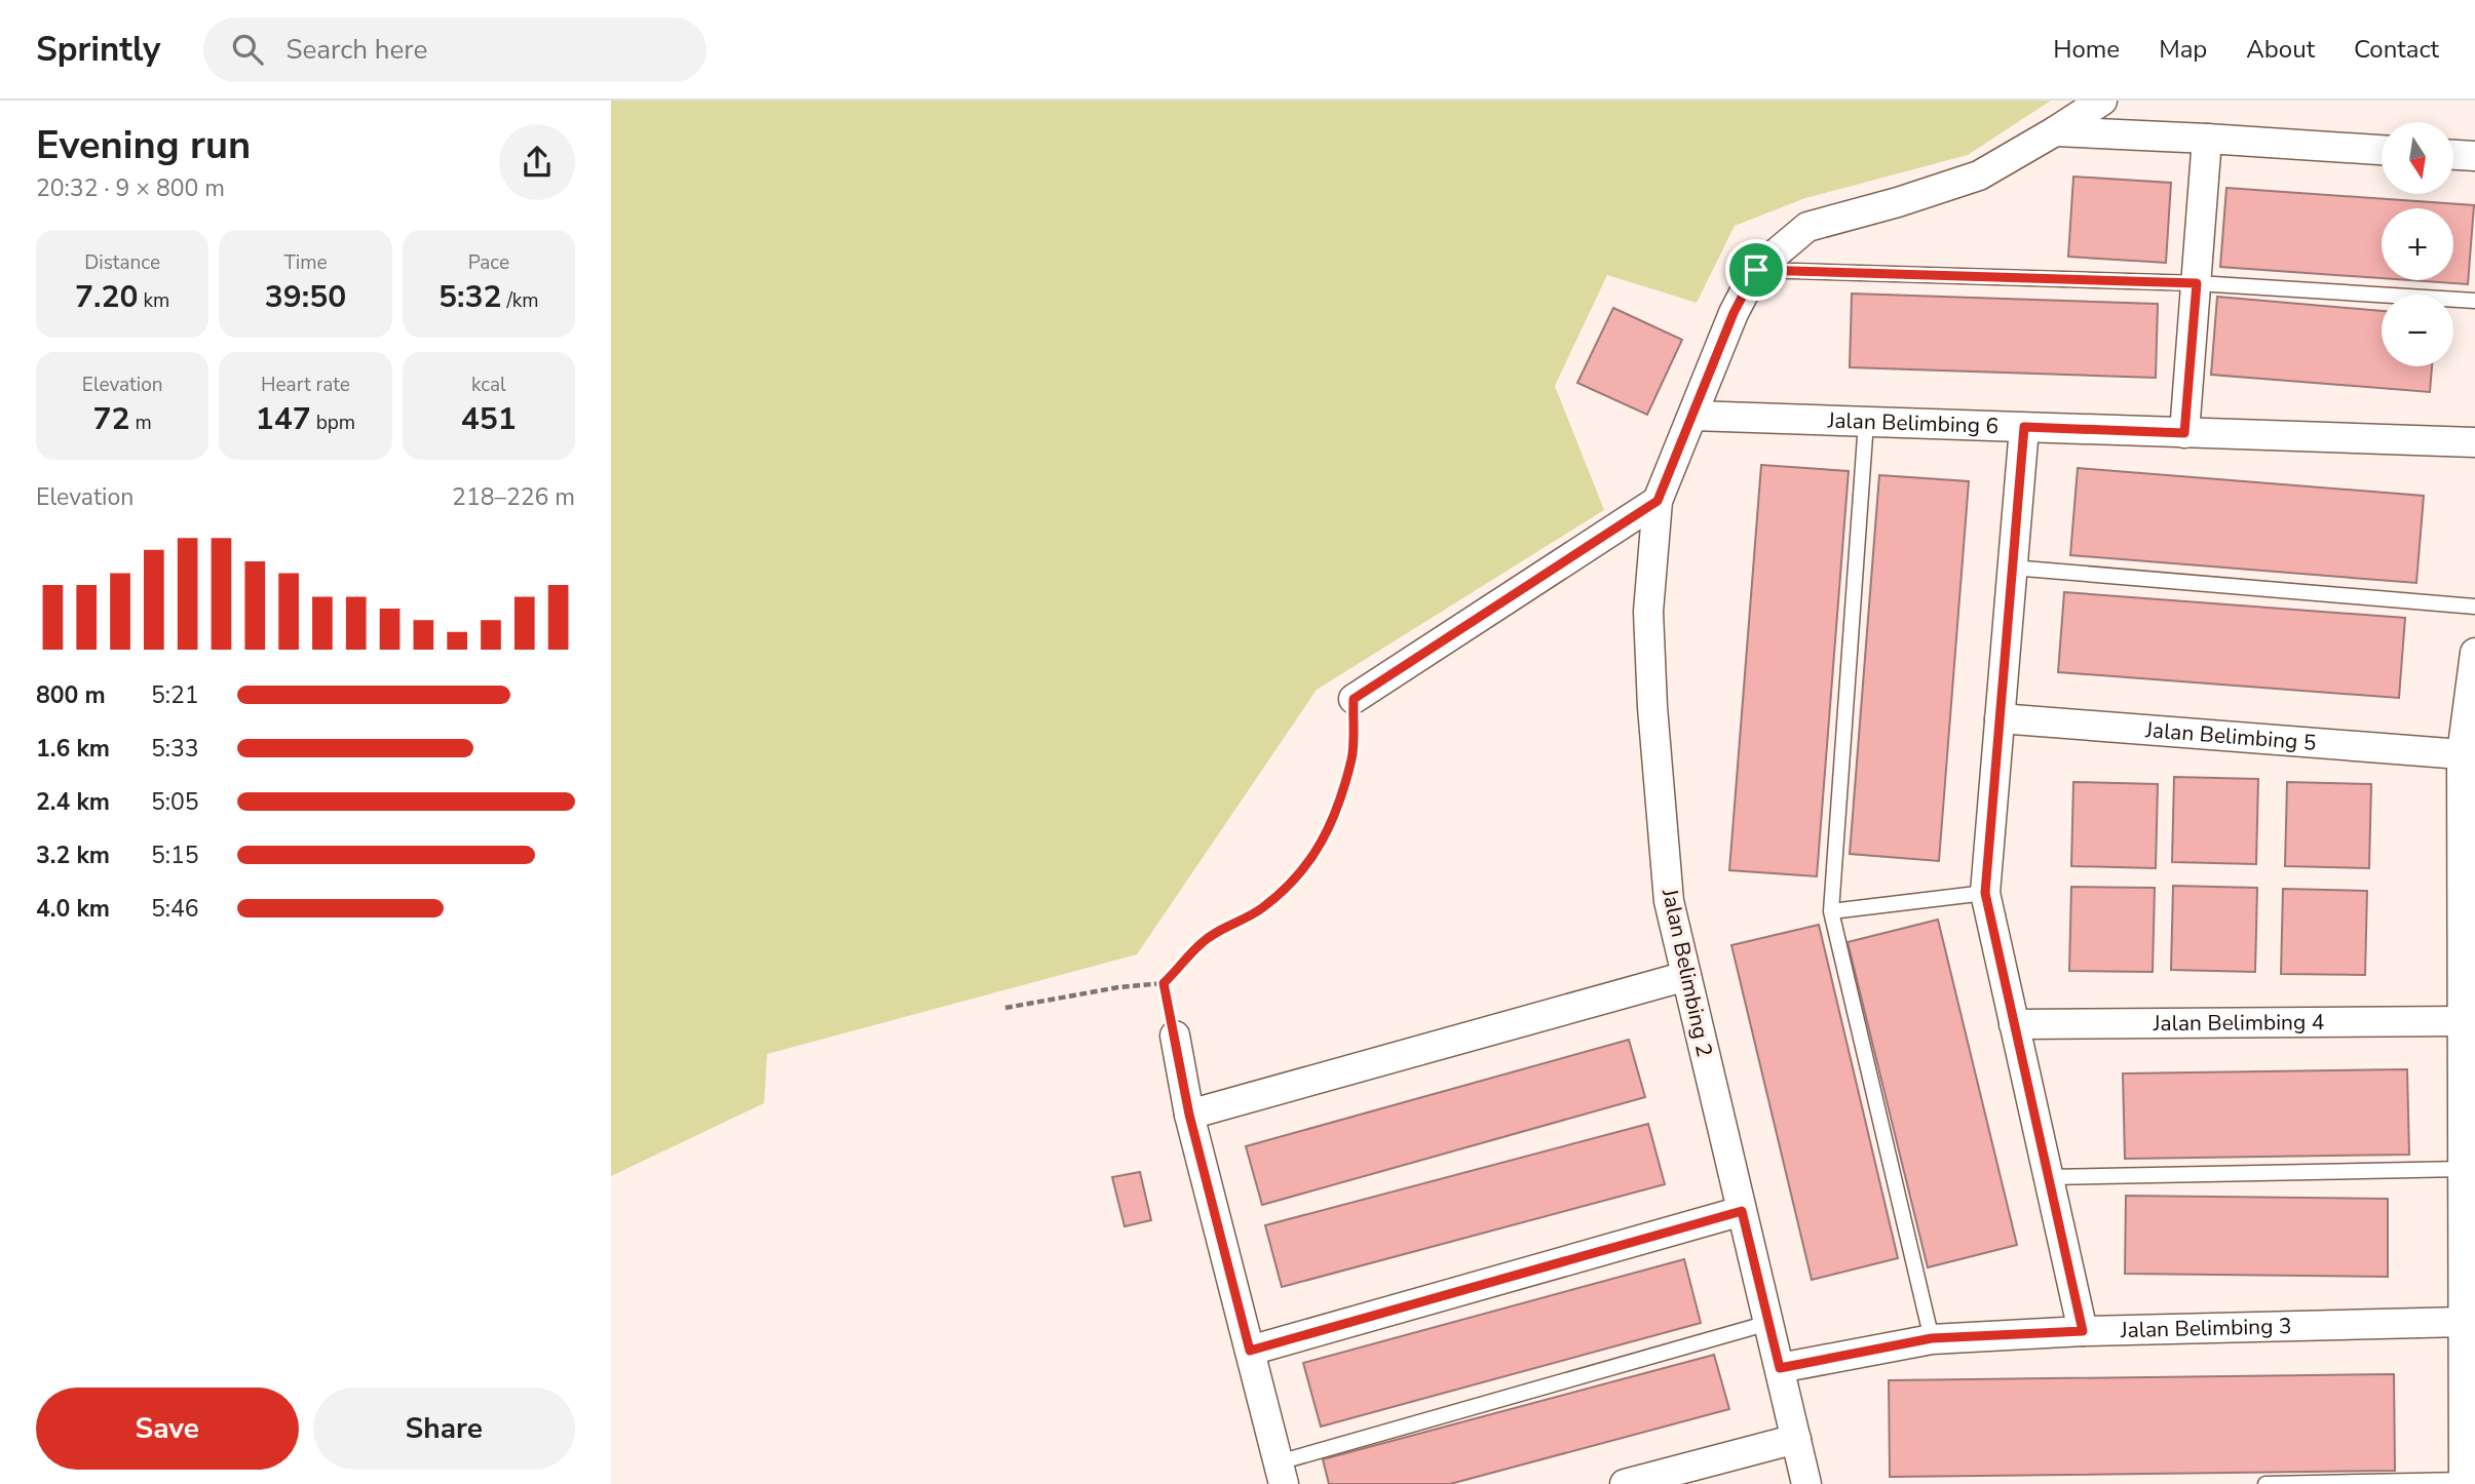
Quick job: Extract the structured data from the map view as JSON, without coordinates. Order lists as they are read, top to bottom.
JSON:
{
  "streets": {
    "street": [
      "Jalan Belimbing 6",
      "Jalan Belimbing 5",
      "Jalan Belimbing 2",
      "Jalan Belimbing 4",
      "Jalan Belimbing 3"
    ]
  },
  "crossings": [
    ["Jalan Belimbing 6", "Jalan Belimbing 2"],
    ["Jalan Belimbing 2", "Jalan Belimbing 3"]
  ],
  "north": "bottom",
  "page": {
    "header": "Sprintly",
    "search": "Search here",
    "nav": [
      "Home",
      "Map",
      "About",
      "Contact"
    ],
    "heading": ["Evening run", "20:32 · 9 × 800 m"],
    "map_buttons": ["+", "−"],
    "stats": [
      ["Distance", "7.20 km"],
      ["Time", "39:50"],
      ["Pace", "5:32 /km"],
      ["Elevation", "72 m"],
      ["Heart rate", "147 bpm"],
      ["kcal", "451"]
    ],
    "chart": ["Elevation", "218–226 m"],
    "list": [
      {
        "name": "800 m",
        "note": "5:21"
      },
      {
        "name": "1.6 km",
        "note": "5:33"
      },
      {
        "name": "2.4 km",
        "note": "5:05"
      },
      {
        "name": "3.2 km",
        "note": "5:15"
      },
      {
        "name": "4.0 km",
        "note": "5:46"
      }
    ],
    "buttons": ["Save", "Share"]
  }
}
